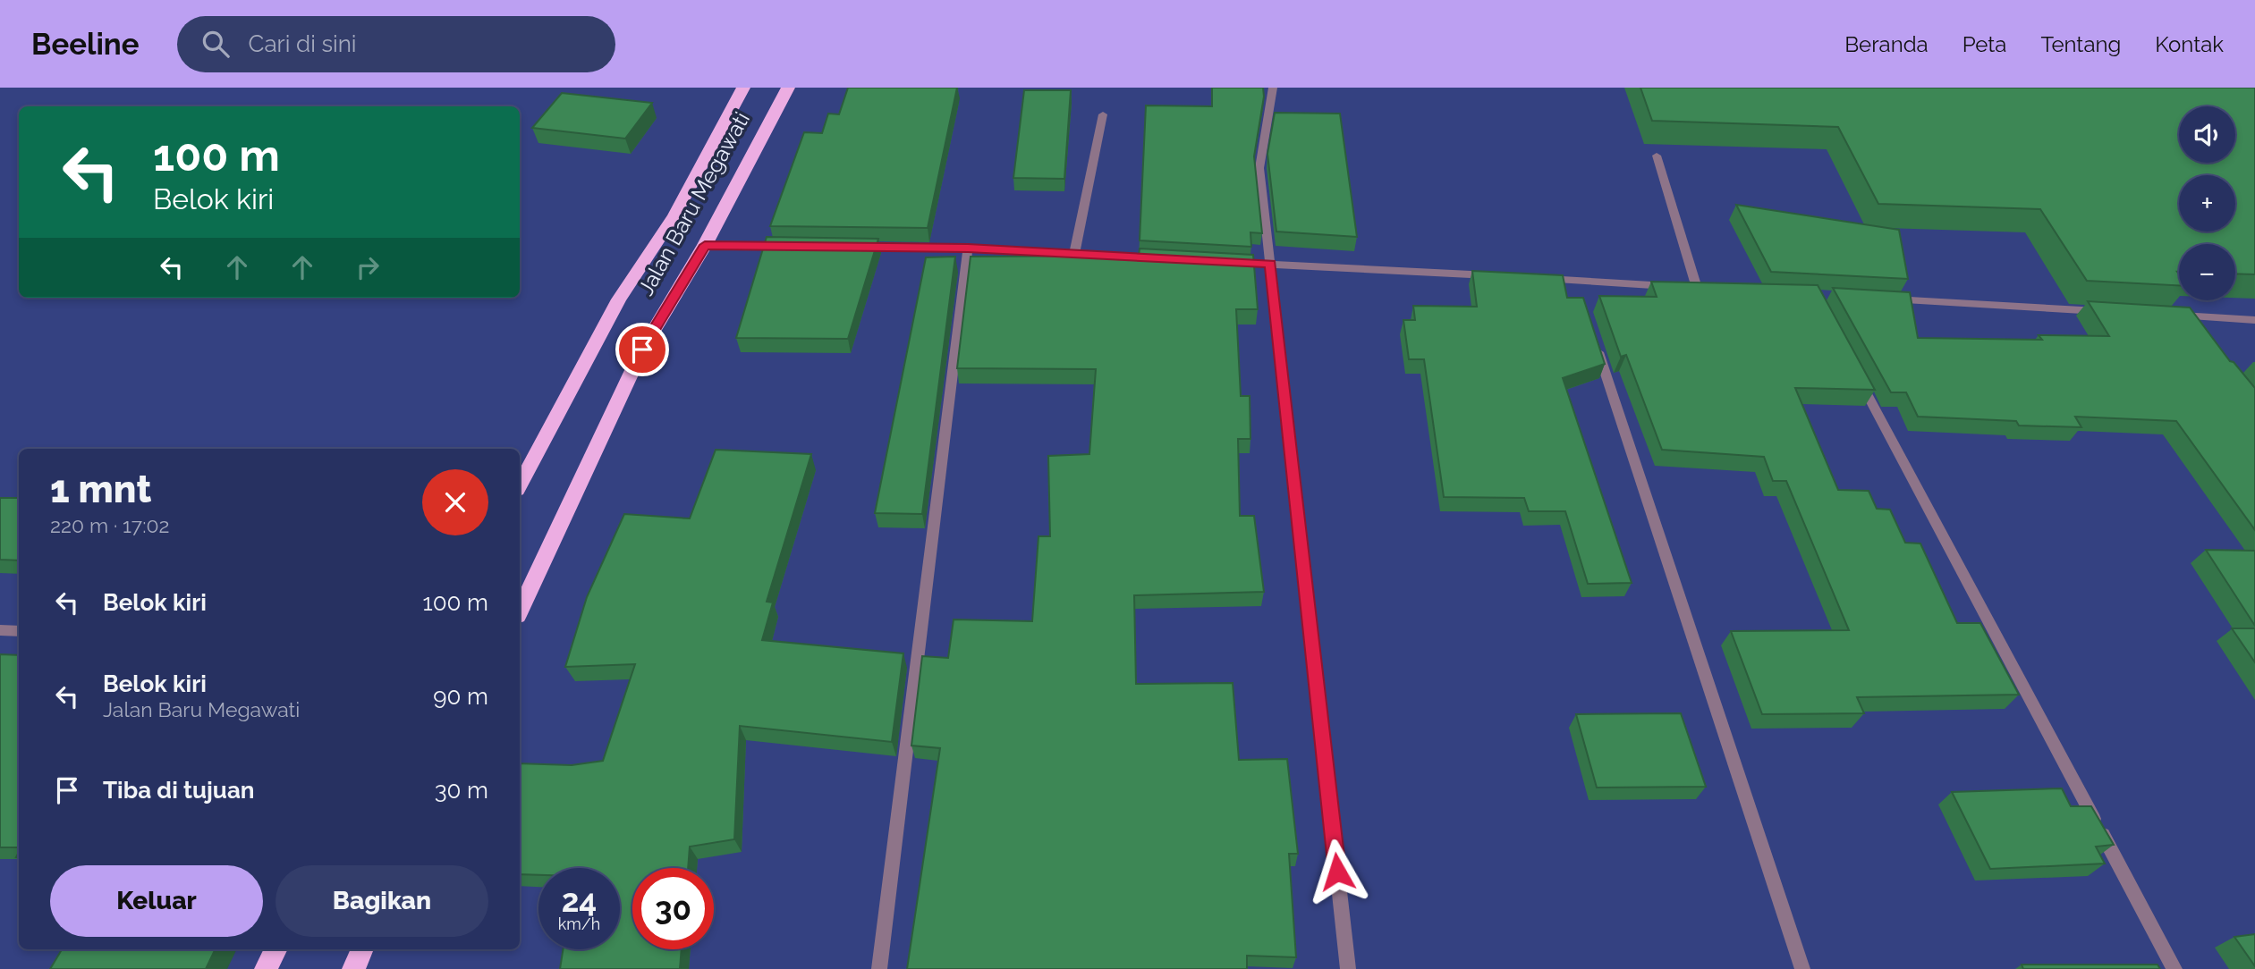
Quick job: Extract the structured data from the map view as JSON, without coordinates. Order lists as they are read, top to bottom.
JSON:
{
  "streets": {
    "highway": ["Jalan Baru Megawati"]
  },
  "page": {
    "header": "Beeline",
    "search": "Cari di sini",
    "nav": [
      "Beranda",
      "Peta",
      "Tentang",
      "Kontak"
    ],
    "map_buttons": ["+", "−"],
    "turn": ["100 m", "Belok kiri"],
    "heading": ["1 mnt", "220 m · 17:02"],
    "list": [
      {
        "name": "Belok kiri",
        "value": "100 m"
      },
      {
        "name": "Belok kiri",
        "note": "Jalan Baru Megawati",
        "value": "90 m"
      },
      {
        "name": "Tiba di tujuan",
        "value": "30 m"
      }
    ],
    "buttons": ["Keluar", "Bagikan"],
    "speed": "24 km/h",
    "limit": "30"
  }
}
